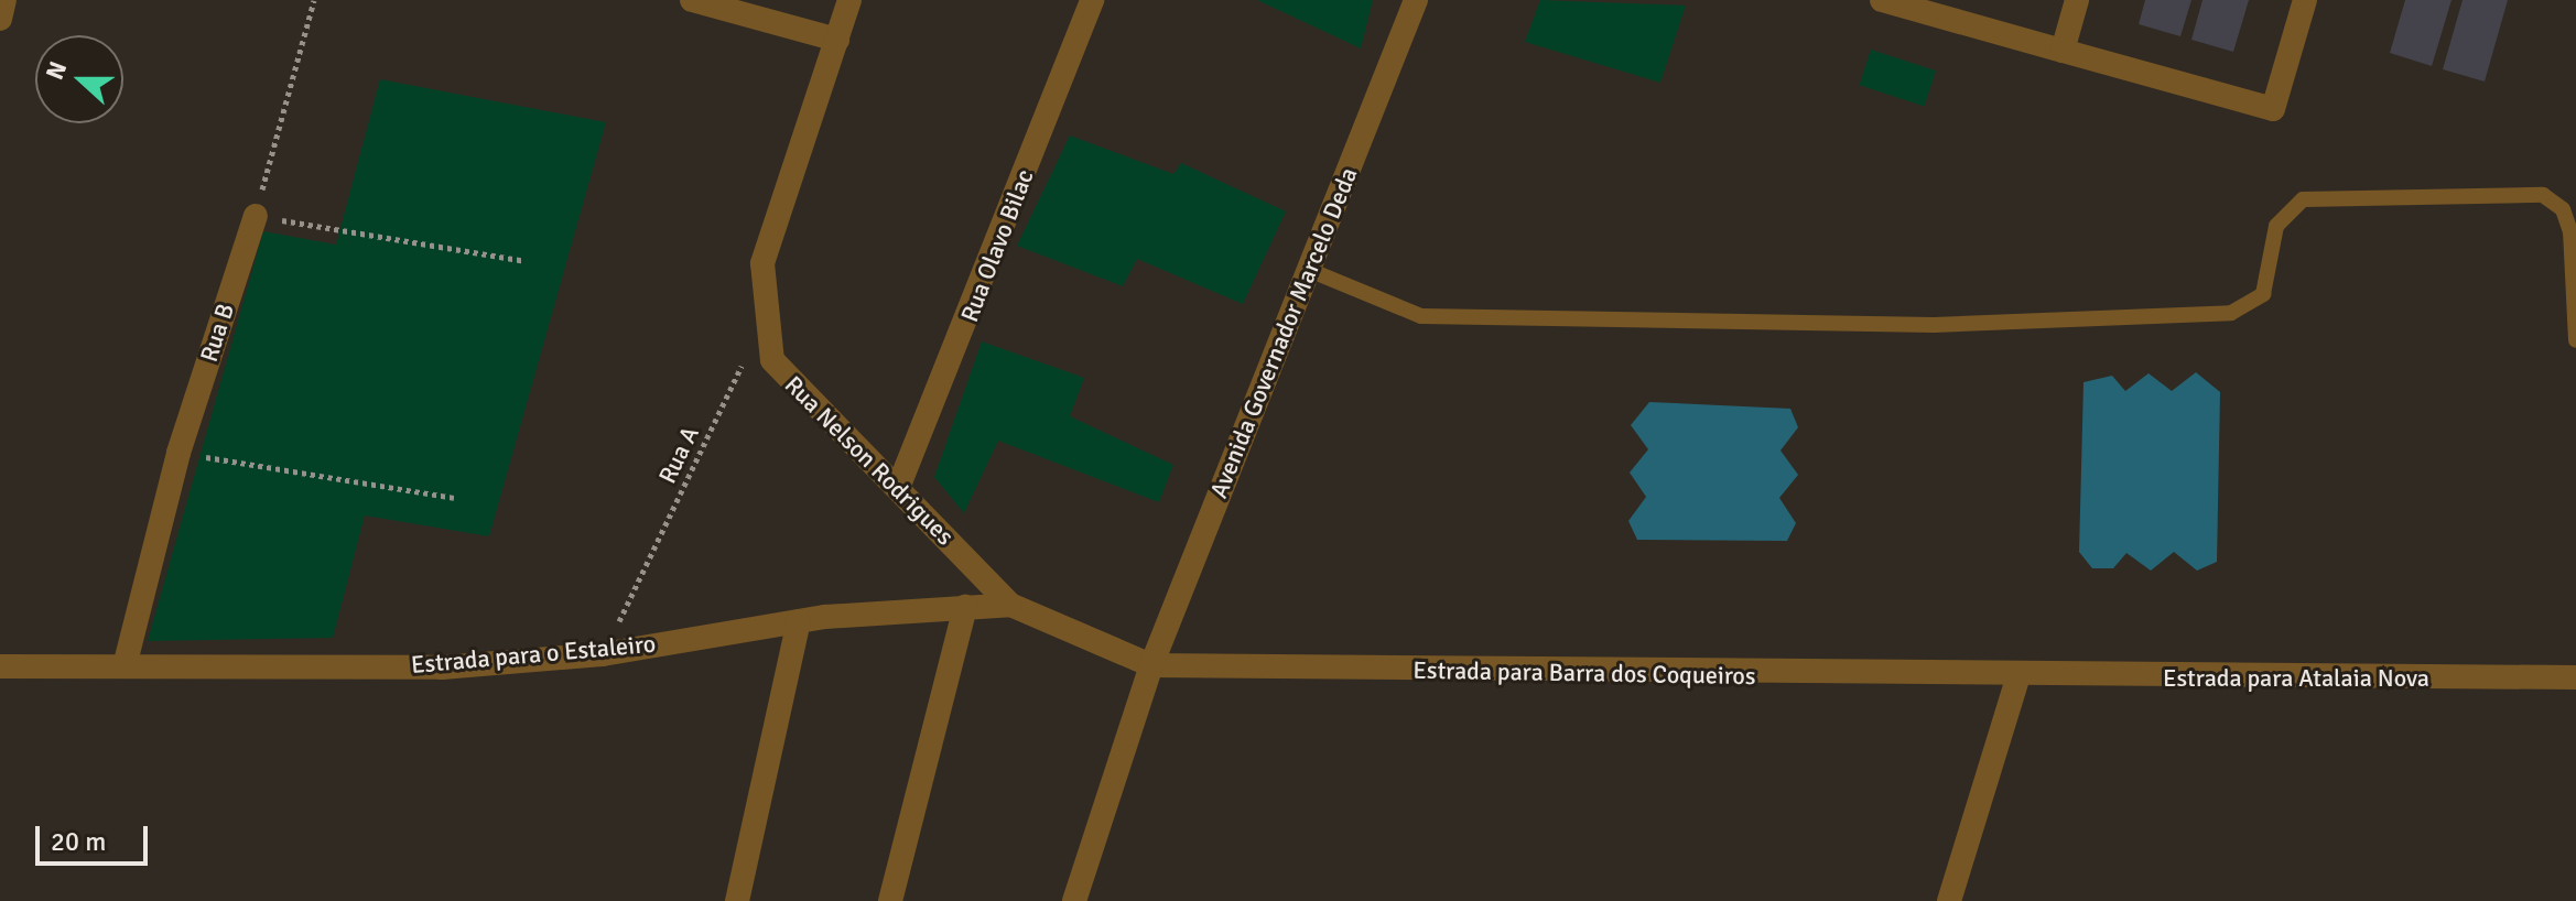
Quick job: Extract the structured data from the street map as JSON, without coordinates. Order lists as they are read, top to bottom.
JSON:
{
  "streets": {
    "street": [
      "Rua Olavo Bilac",
      "Rua B",
      "Avenida Governador Marcelo Deda",
      "Rua Nelson Rodrigues",
      "Estrada para o Estaleiro",
      "Estrada para Barra dos Coqueiros",
      "Estrada para Atalaia Nova"
    ],
    "path": ["Rua A"]
  },
  "crossings": [
    ["Rua Olavo Bilac", "Rua Nelson Rodrigues"],
    ["Rua B", "Estrada para o Estaleiro"],
    ["Avenida Governador Marcelo Deda", "Rua Nelson Rodrigues"],
    ["Avenida Governador Marcelo Deda", "Estrada para Barra dos Coqueiros"],
    ["Rua A", "Estrada para o Estaleiro"],
    ["Rua Nelson Rodrigues", "Estrada para o Estaleiro"],
    ["Rua Nelson Rodrigues", "Estrada para Barra dos Coqueiros"],
    ["Estrada para Barra dos Coqueiros", "Estrada para Atalaia Nova"]
  ],
  "scale_bar": "20 m",
  "north": "left"
}
